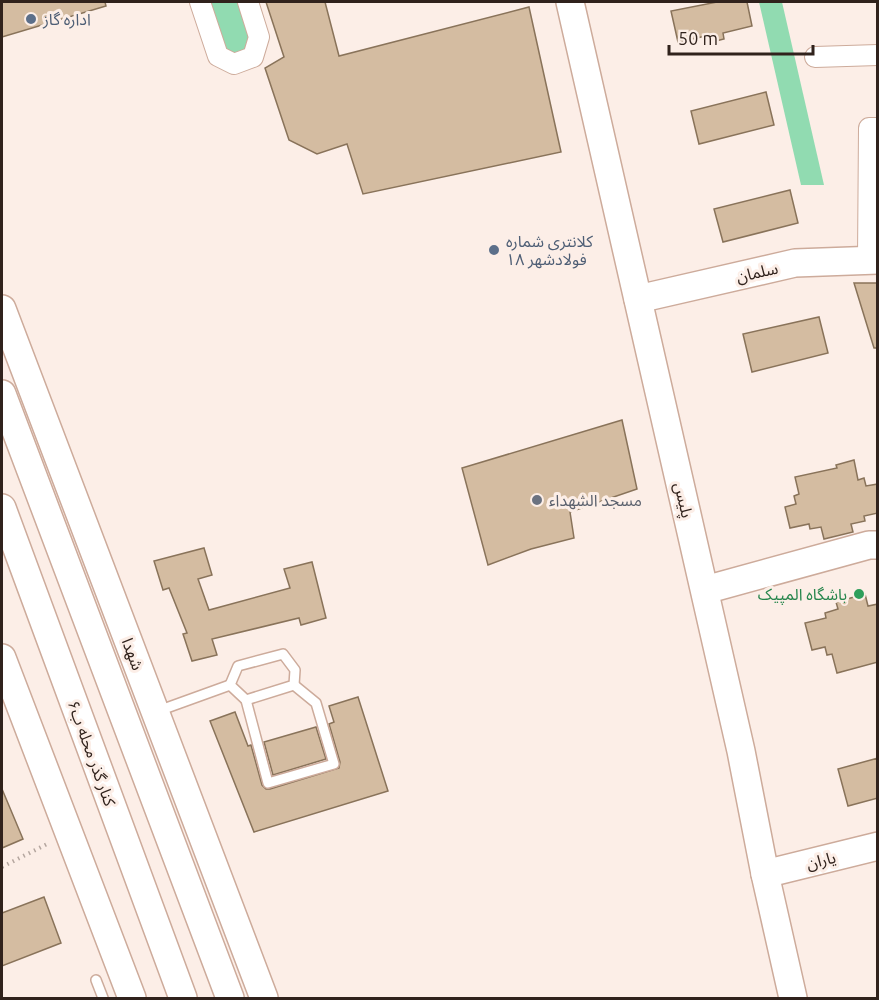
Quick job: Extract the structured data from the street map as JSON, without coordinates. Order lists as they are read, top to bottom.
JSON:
{
  "streets": {
    "street": [
      "سلمان",
      "پلیس",
      "شهدا",
      "کنار گذر محله ب۶",
      "یاران"
    ]
  },
  "crossings": [
    ["سلمان", "پلیس"],
    ["پلیس", "یاران"]
  ],
  "places": [
    "اداره گاز",
    "کلانتری شماره ۱۸ فولادشهر",
    "مسجد الشهداء",
    "باشگاه المپیک"
  ],
  "scale_bar": "50 m"
}
